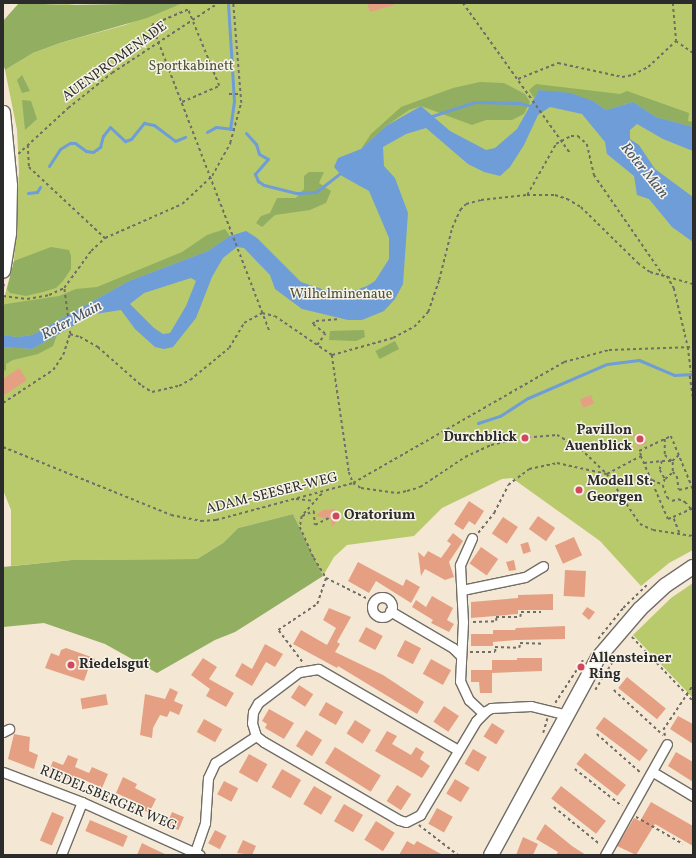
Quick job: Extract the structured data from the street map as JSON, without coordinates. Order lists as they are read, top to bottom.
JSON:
{
  "streets": {
    "street": ["RIEDELSBERGER WEG"],
    "path": ["AUENPROMENADE", "ADAM-SEESER-WEG"]
  },
  "water": ["Roter Main"],
  "parks": ["Sportkabinett", "Wilhelminenaue"],
  "places": [
    "Durchblick",
    "Pavillon Auenblick",
    "Modell St. Georgen",
    "Oratorium",
    "Riedelsgut",
    "Allensteiner Ring"
  ]
}
